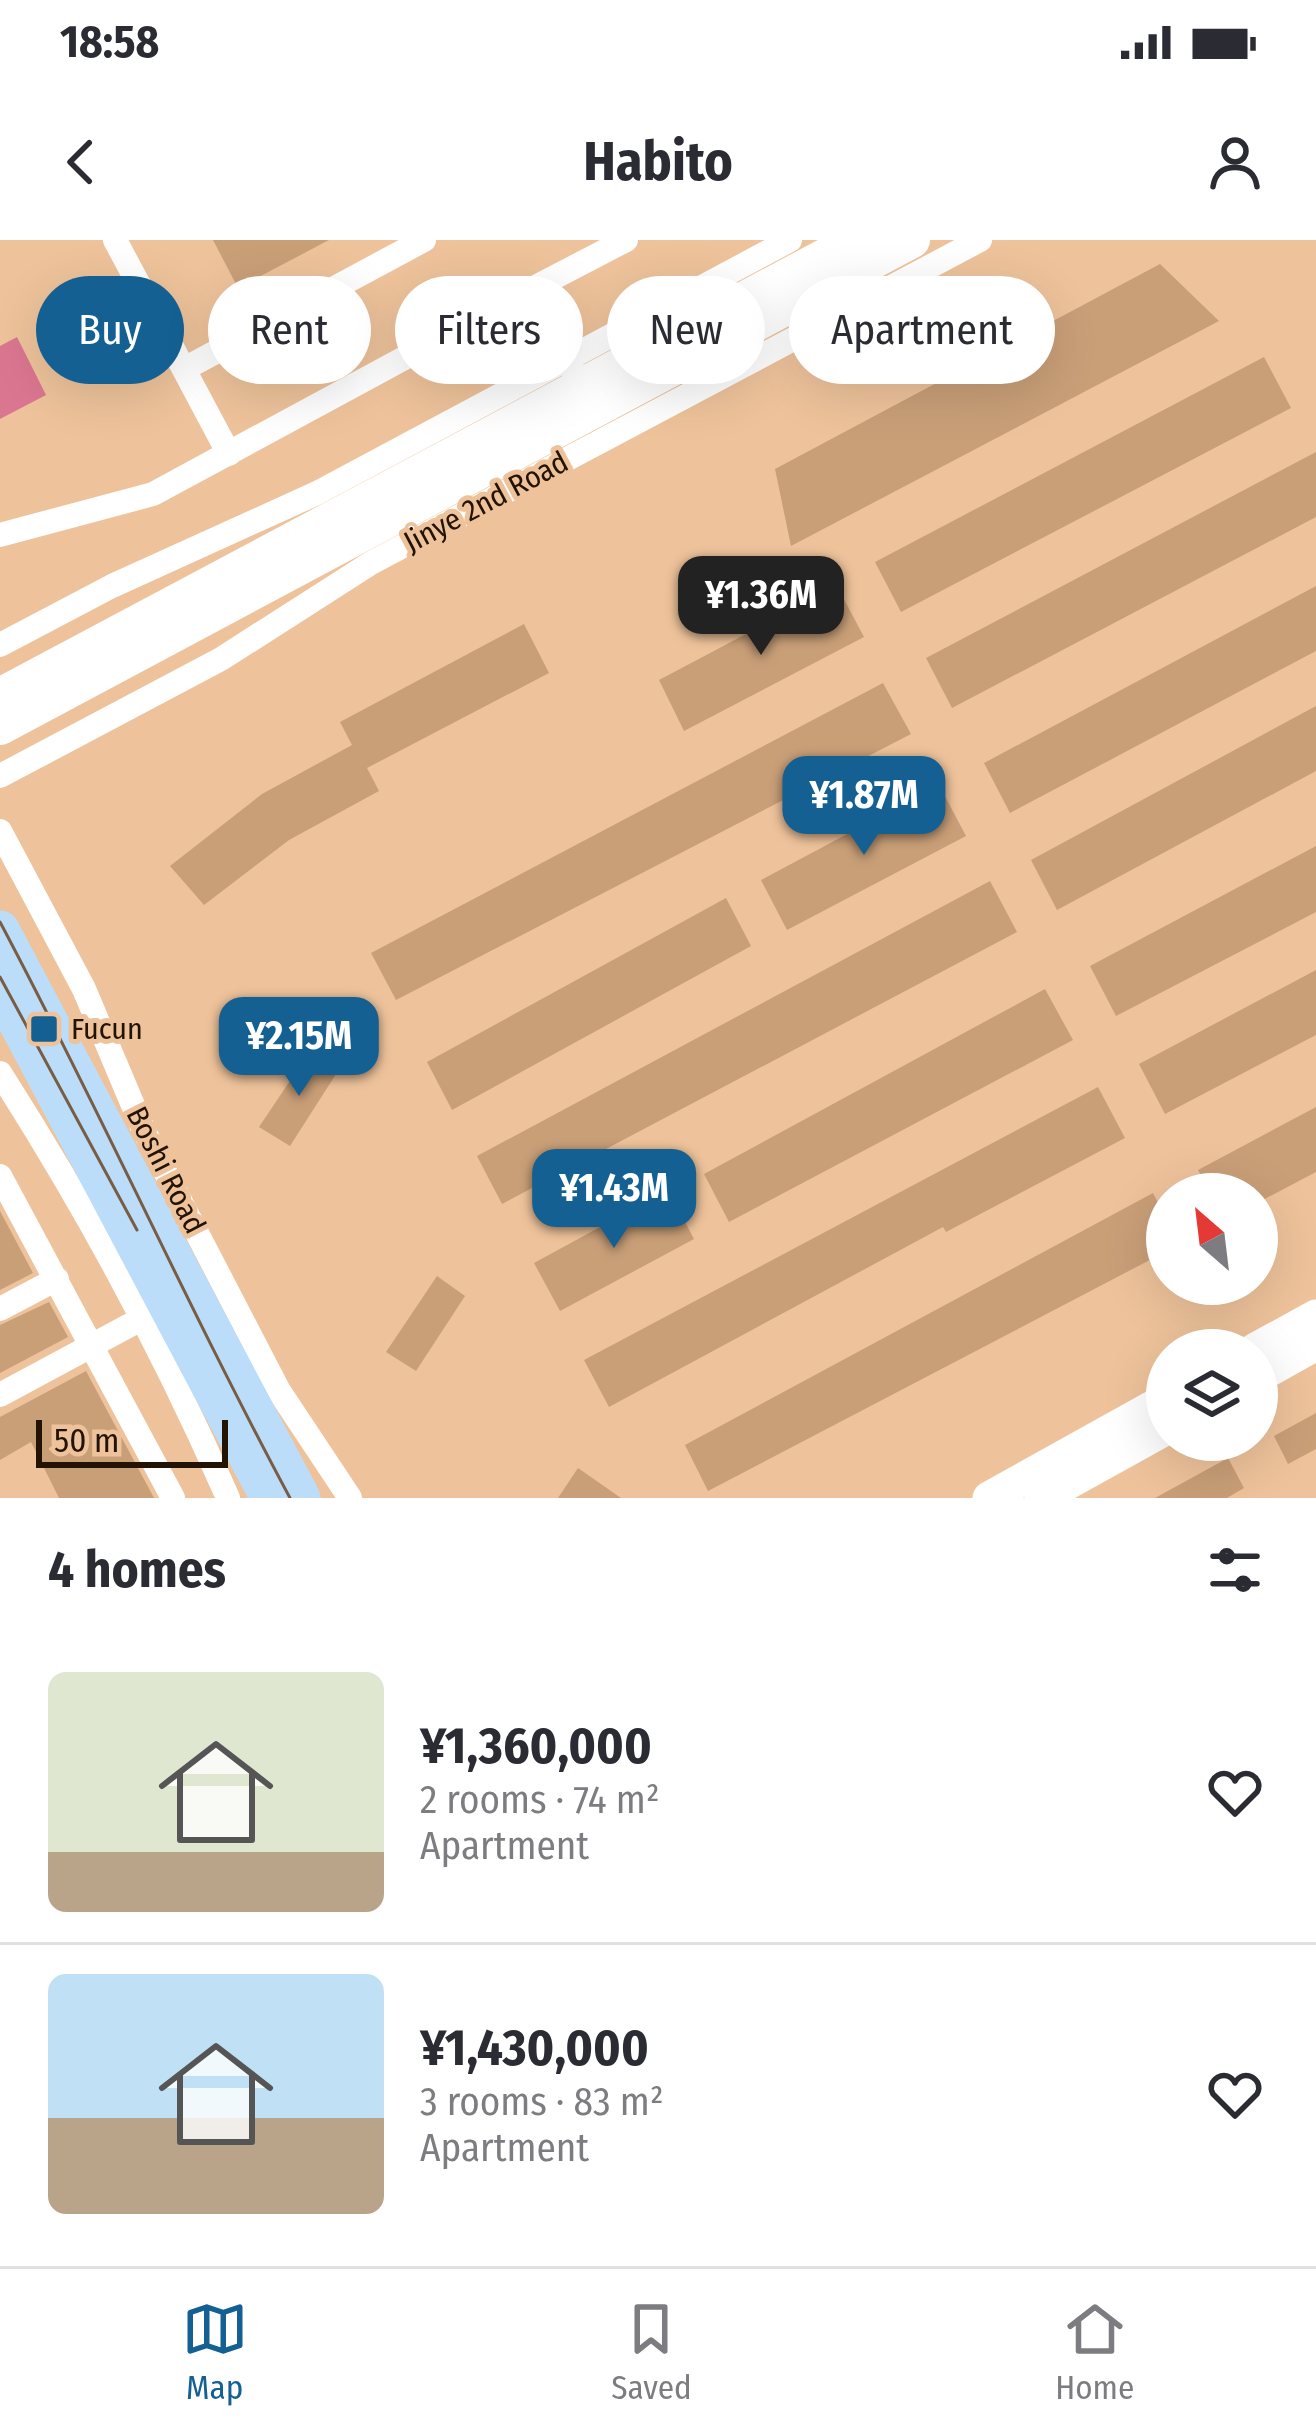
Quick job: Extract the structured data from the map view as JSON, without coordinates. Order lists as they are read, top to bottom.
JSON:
{
  "streets": {
    "main road": ["Jinye 2nd Road", "Boshi Road"]
  },
  "places": {
    "transit": ["Fucun"]
  },
  "scale_bar": "50 m",
  "north": "top left",
  "page": {
    "status": "18:58",
    "header": "Habito",
    "chip": [
      "Buy",
      "Rent",
      "Filters",
      "New",
      "Apartment"
    ],
    "price": [
      "¥1.36M",
      "¥1.87M",
      "¥2.15M",
      "¥1.43M"
    ],
    "scale": "50 m",
    "heading": "4 homes",
    "list": [
      {
        "name": "¥1,360,000",
        "note": "2 rooms · 74 m² · Apartment"
      },
      {
        "name": "¥1,430,000",
        "note": "3 rooms · 83 m² · Apartment"
      }
    ],
    "tabs": ["Map", "Saved", "Home"]
  }
}
